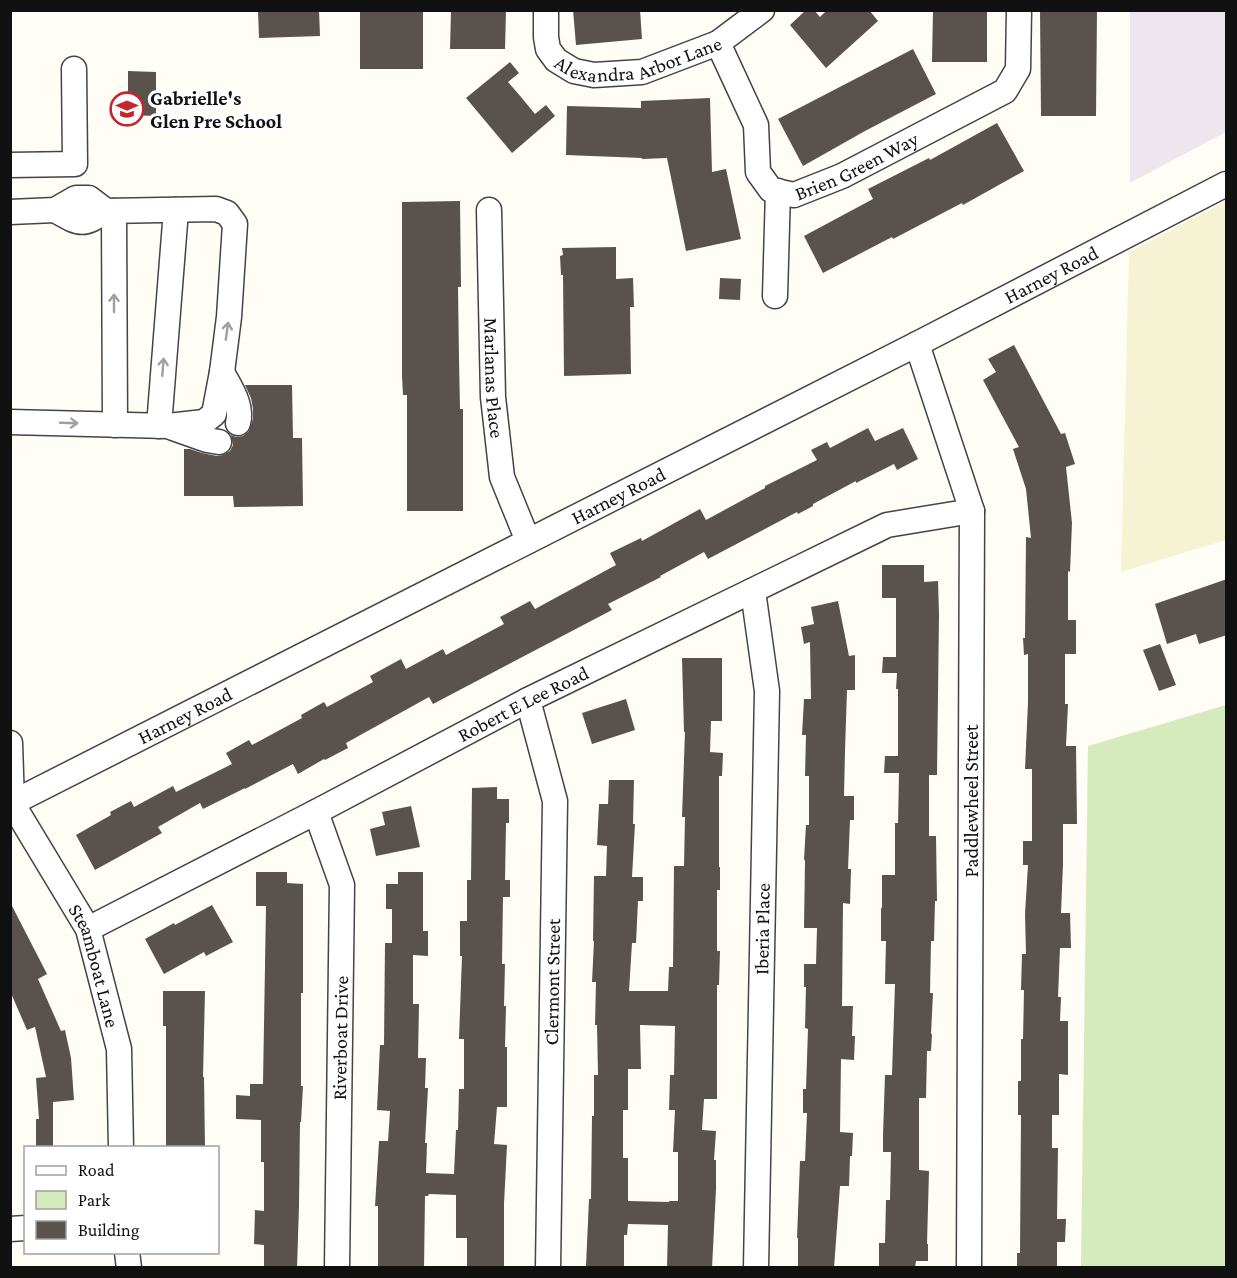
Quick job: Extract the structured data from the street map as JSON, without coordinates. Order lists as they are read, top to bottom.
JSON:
{
  "streets": {
    "street": [
      "Alexandra Arbor Lane",
      "Brien Green Way",
      "Harney Road",
      "Marlanas Place",
      "Robert E Lee Road",
      "Paddlewheel Street",
      "Iberia Place",
      "Steamboat Lane",
      "Clermont Street",
      "Riverboat Drive"
    ]
  },
  "crossings": [
    ["Alexandra Arbor Lane", "Brien Green Way"],
    ["Harney Road", "Marlanas Place"],
    ["Harney Road", "Paddlewheel Street"],
    ["Harney Road", "Steamboat Lane"],
    ["Robert E Lee Road", "Paddlewheel Street"],
    ["Robert E Lee Road", "Iberia Place"],
    ["Robert E Lee Road", "Steamboat Lane"],
    ["Robert E Lee Road", "Clermont Street"],
    ["Robert E Lee Road", "Riverboat Drive"]
  ],
  "places": {
    "school or university": ["Gabrielle's Glen Pre School"]
  },
  "legend": ["Road", "Park", "Building"]
}
